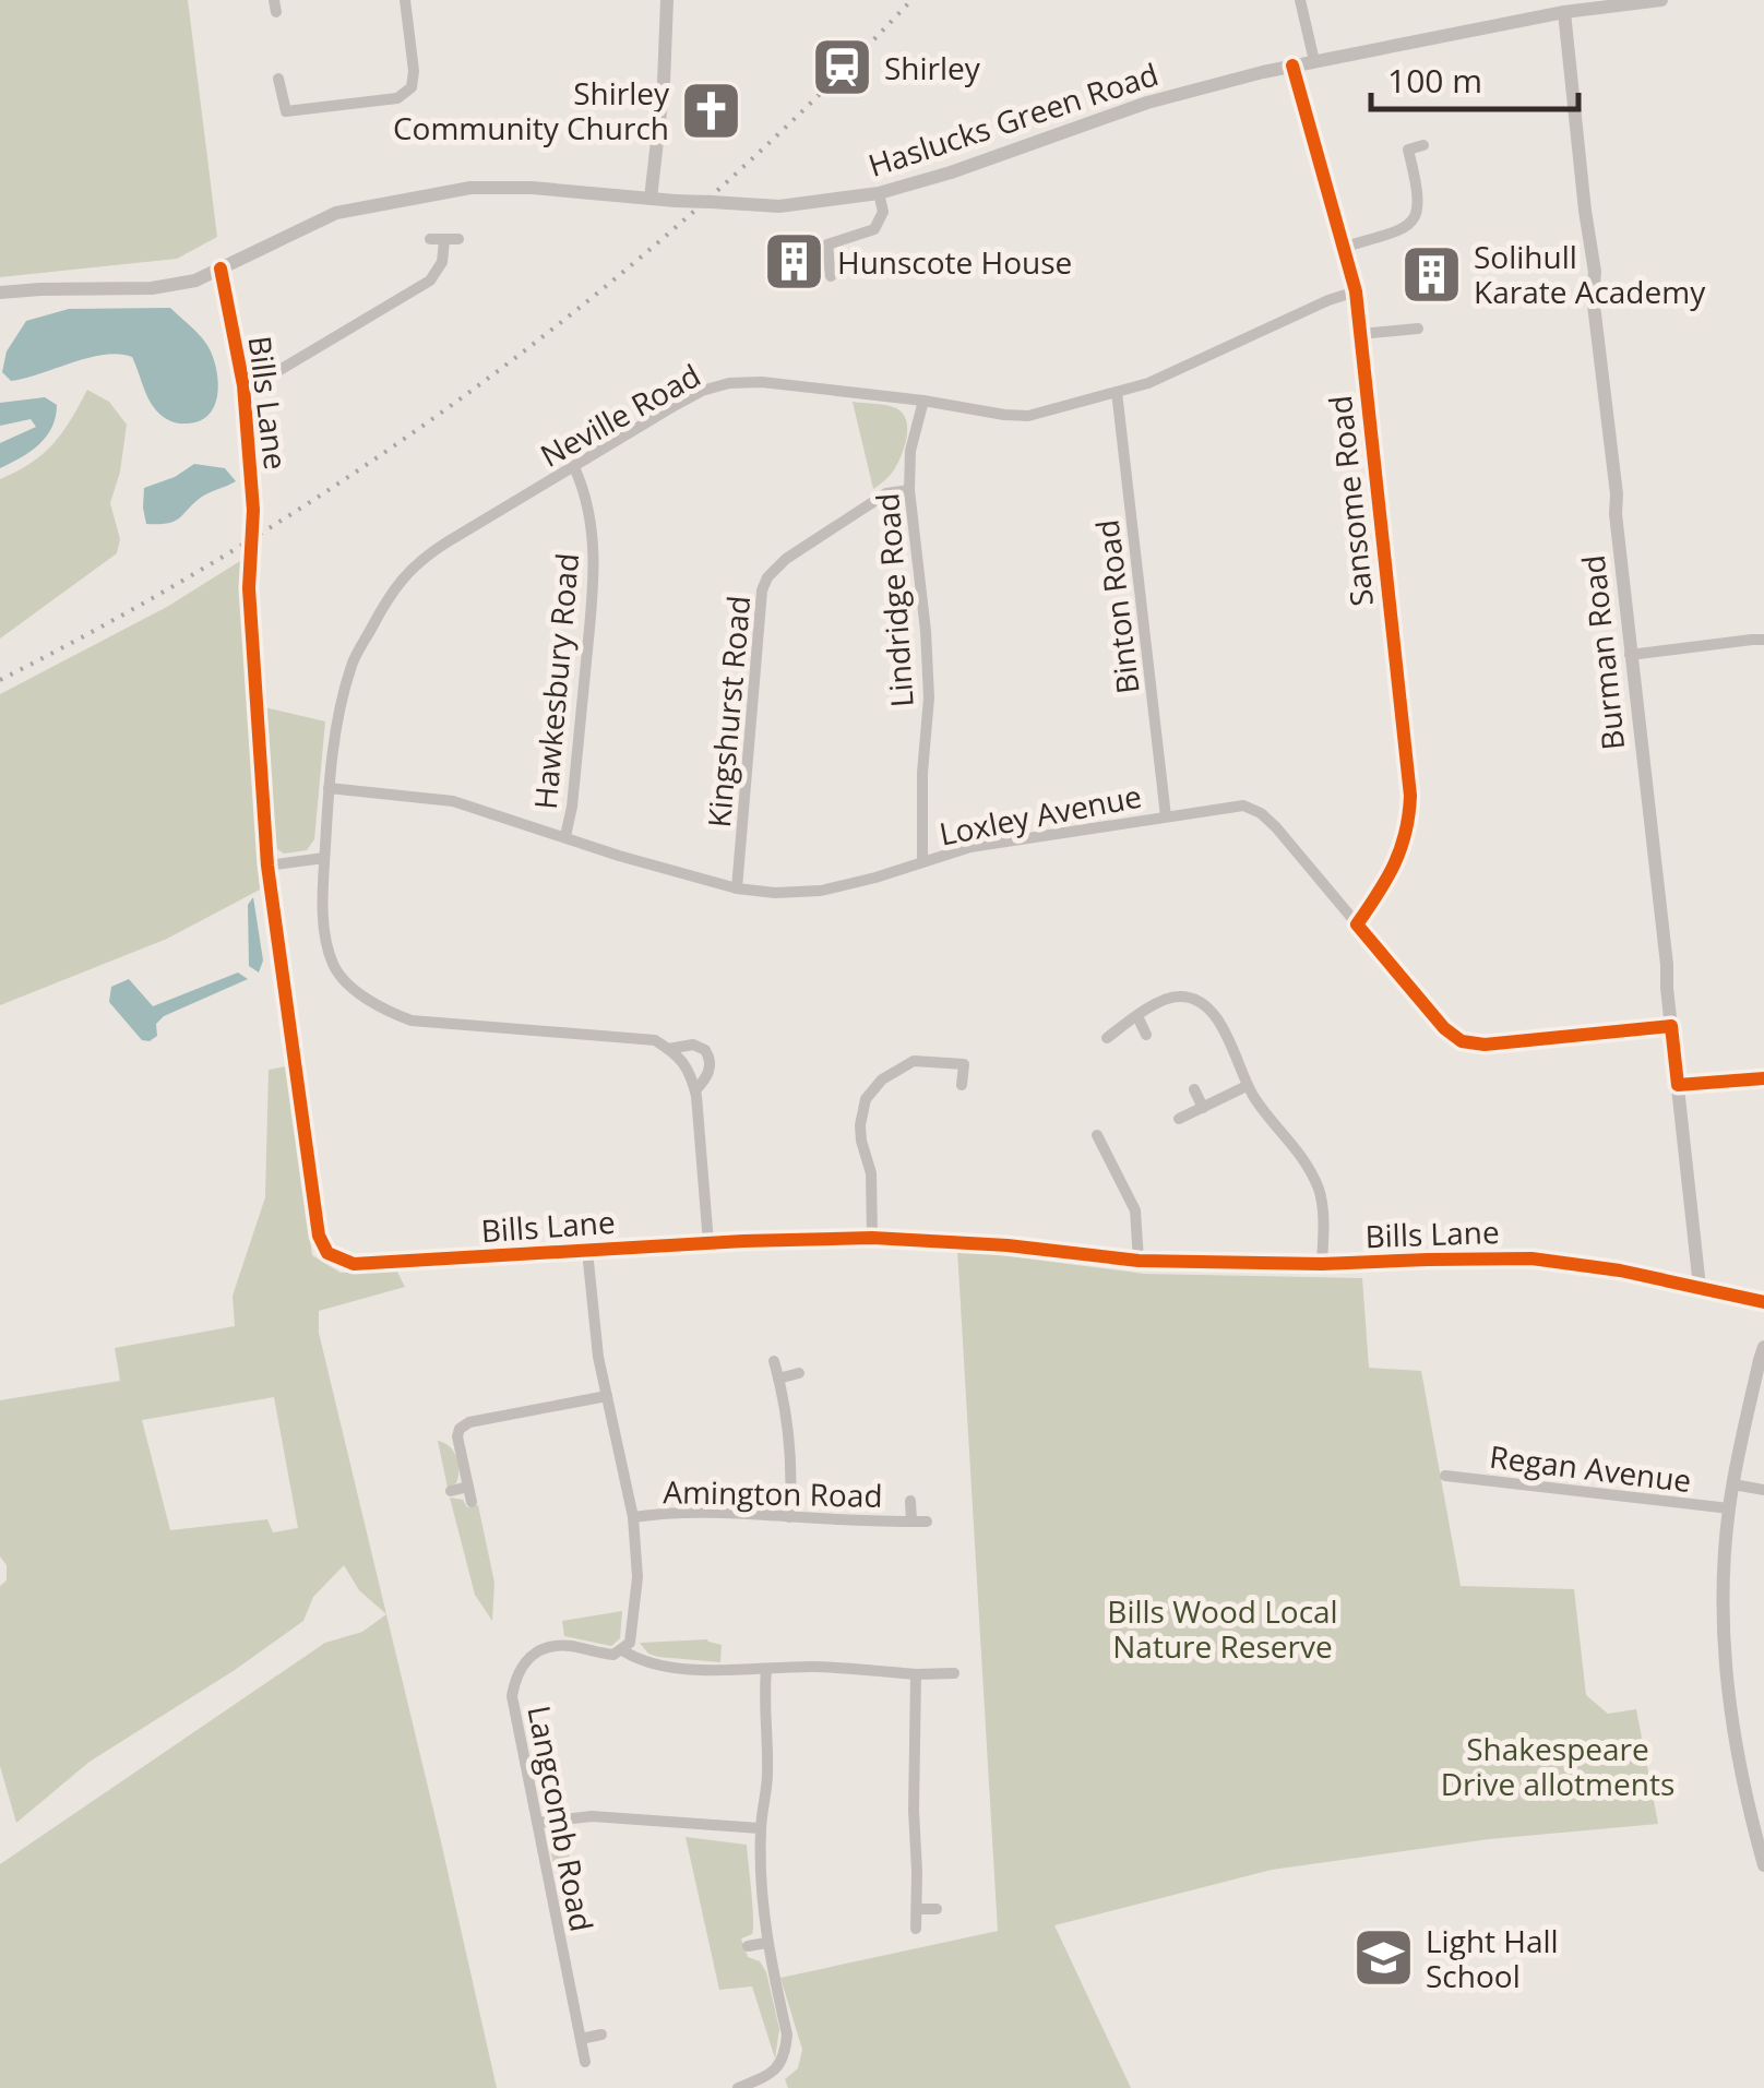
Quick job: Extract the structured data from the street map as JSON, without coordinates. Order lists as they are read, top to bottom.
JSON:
{
  "streets": {
    "street": [
      "Haslucks Green Road",
      "Bills Lane",
      "Neville Road",
      "Sansome Road",
      "Lindridge Road",
      "Binton Road",
      "Burman Road",
      "Hawkesbury Road",
      "Kingshurst Road",
      "Loxley Avenue",
      "Regan Avenue",
      "Amington Road",
      "Langcomb Road"
    ]
  },
  "crossings": [
    ["Haslucks Green Road", "Bills Lane"],
    ["Haslucks Green Road", "Sansome Road"],
    ["Haslucks Green Road", "Burman Road"],
    ["Bills Lane", "Neville Road"],
    ["Bills Lane", "Burman Road"],
    ["Neville Road", "Sansome Road"],
    ["Neville Road", "Lindridge Road"],
    ["Neville Road", "Binton Road"],
    ["Neville Road", "Hawkesbury Road"],
    ["Neville Road", "Loxley Avenue"],
    ["Sansome Road", "Loxley Avenue"],
    ["Lindridge Road", "Kingshurst Road"],
    ["Lindridge Road", "Loxley Avenue"],
    ["Binton Road", "Loxley Avenue"],
    ["Burman Road", "Loxley Avenue"],
    ["Hawkesbury Road", "Loxley Avenue"],
    ["Kingshurst Road", "Loxley Avenue"]
  ],
  "parks": ["Bills Wood Local Nature Reserve", "Shakespeare Drive allotments"],
  "places": {
    "station": ["Shirley"],
    "church": ["Shirley Community Church"],
    "building": ["Hunscote House", "Solihull Karate Academy"],
    "school or university": ["Light Hall School"]
  },
  "scale_bar": "100 m"
}
